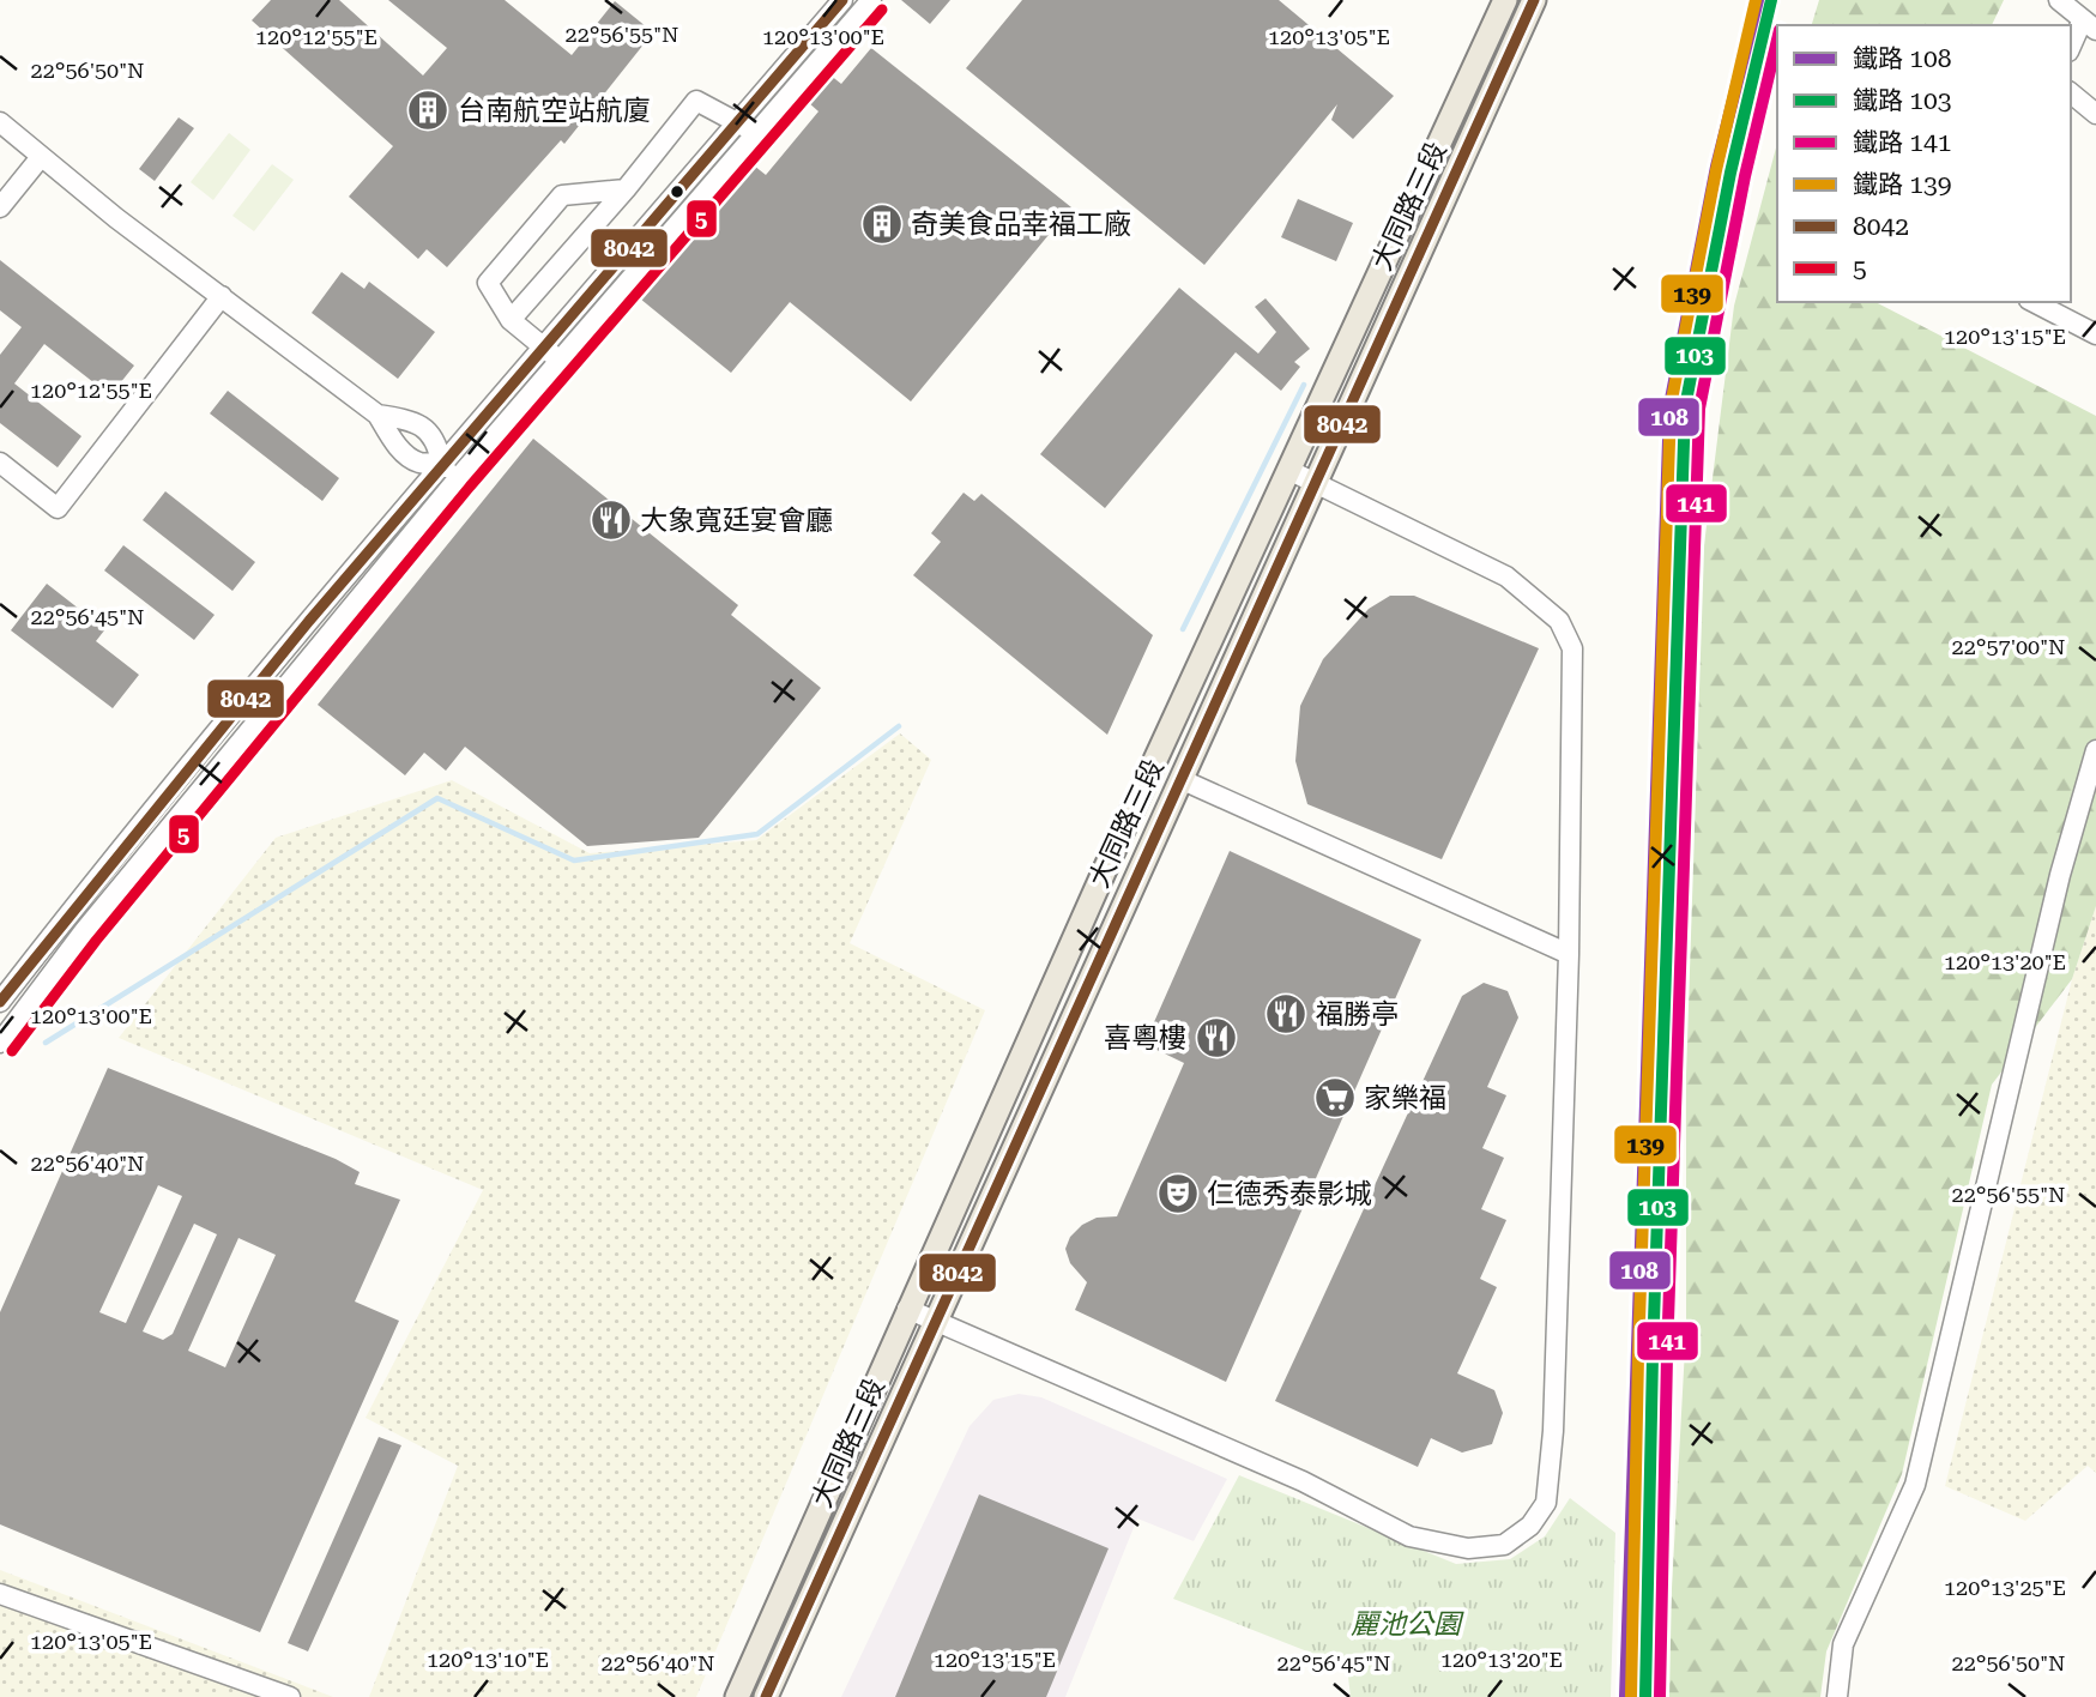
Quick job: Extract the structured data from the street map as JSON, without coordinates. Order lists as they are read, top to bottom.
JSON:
{
  "streets": {
    "main road": ["大同路三段"]
  },
  "parks": ["麗池公園"],
  "places": {
    "building": ["台南航空站航廈", "奇美食品幸福工廠"],
    "restaurant": ["大象寬廷宴會廳", "福勝亭", "喜粵樓"],
    "supermarket": ["家樂福"],
    "theatre": ["仁德秀泰影城"]
  },
  "lines": [
    "rail line 108",
    "rail line 103",
    "rail line 139",
    "transit line 8042",
    "transit line 5",
    "rail line 141"
  ],
  "legend": [
    "鐵路 108",
    "鐵路 103",
    "鐵路 141",
    "鐵路 139",
    "8042",
    "5"
  ],
  "coordinates": [
    "22°56'55\"N",
    "120°12'55\"E",
    "120°13'00\"E",
    "120°13'05\"E",
    "22°56'50\"N",
    "120°13'15\"E",
    "22°56'45\"N",
    "22°57'00\"N",
    "120°13'20\"E",
    "22°56'40\"N",
    "120°13'25\"E",
    "120°13'10\"E"
  ]
}
